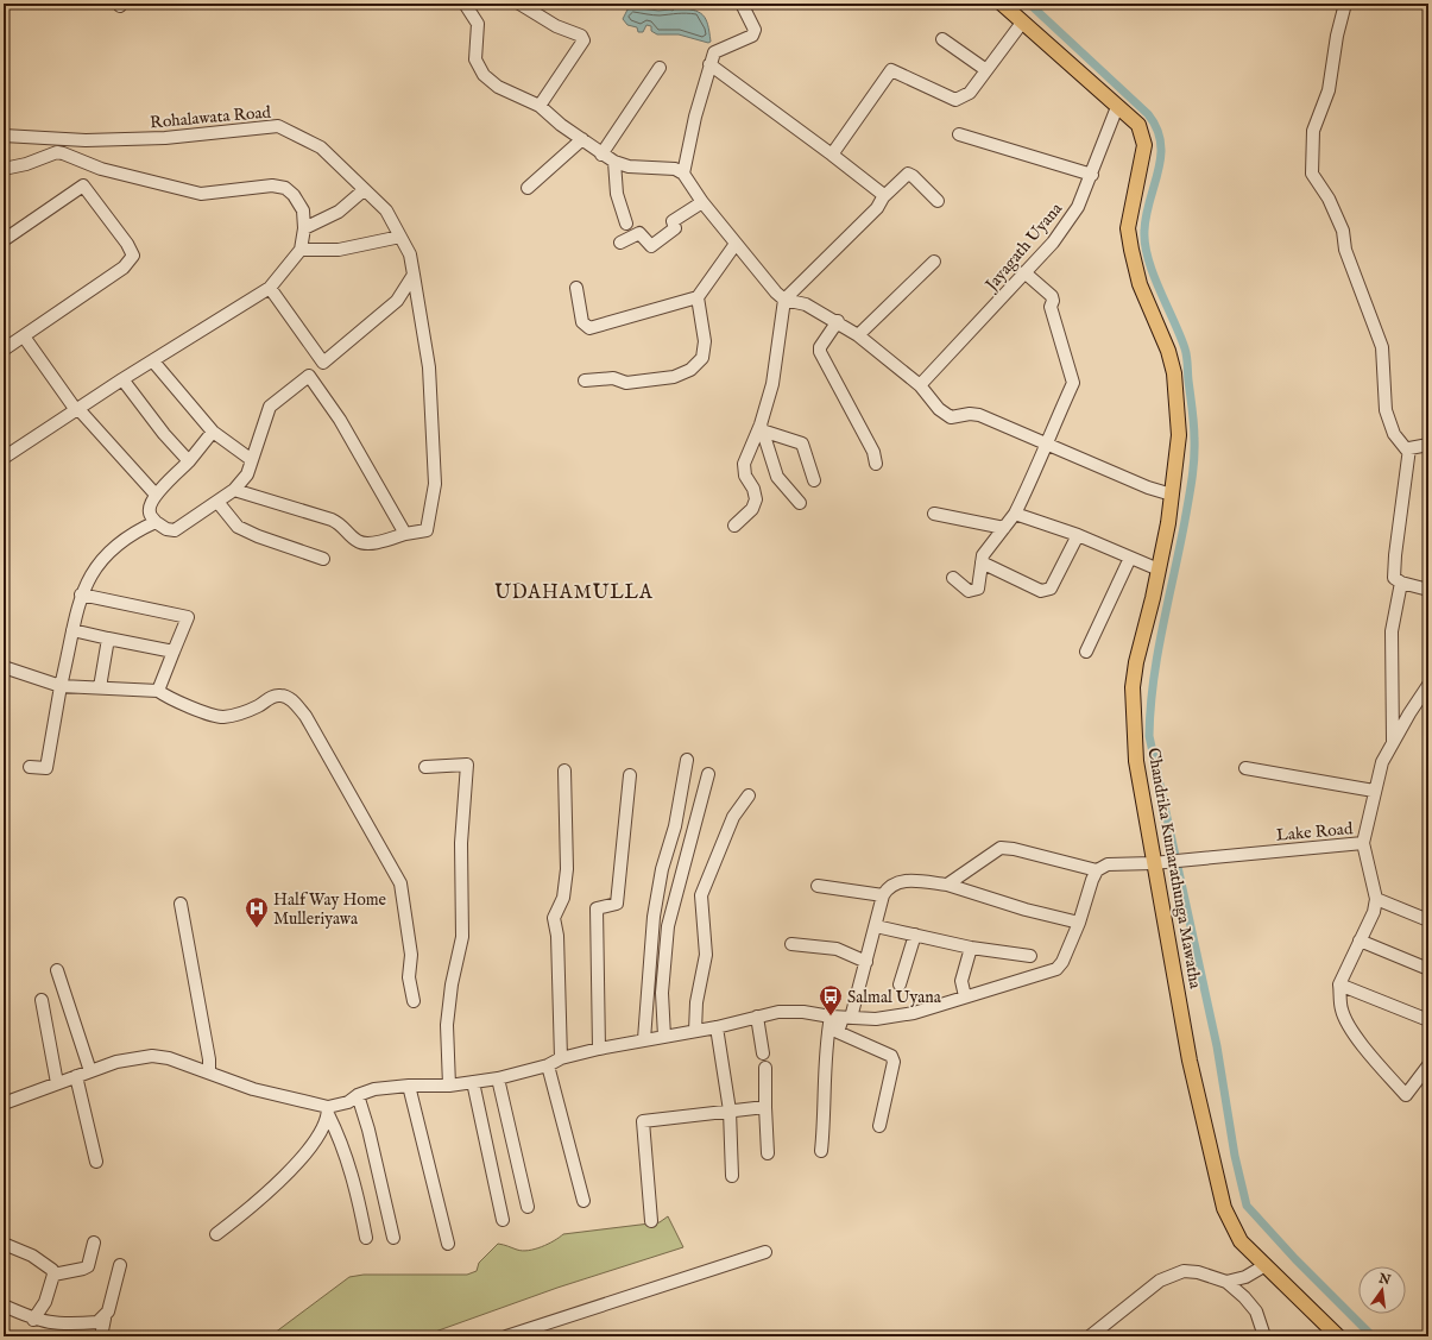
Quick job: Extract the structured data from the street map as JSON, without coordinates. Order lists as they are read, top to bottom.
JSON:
{
  "streets": {
    "main road": ["Chandrika Kumarathunga Mawatha"],
    "street": ["Rohalawata Road", "Jayagath Uyana", "Lake Road"]
  },
  "crossings": [
    ["Jayagath Uyana", "Chandrika Kumarathunga Mawatha"],
    ["Lake Road", "Chandrika Kumarathunga Mawatha"]
  ],
  "districts": ["UDAHAMULLA"],
  "places": {
    "hospital": ["Half Way Home Mulleriyawa"],
    "bus stop": ["Salmal Uyana"]
  },
  "north": "top"
}
